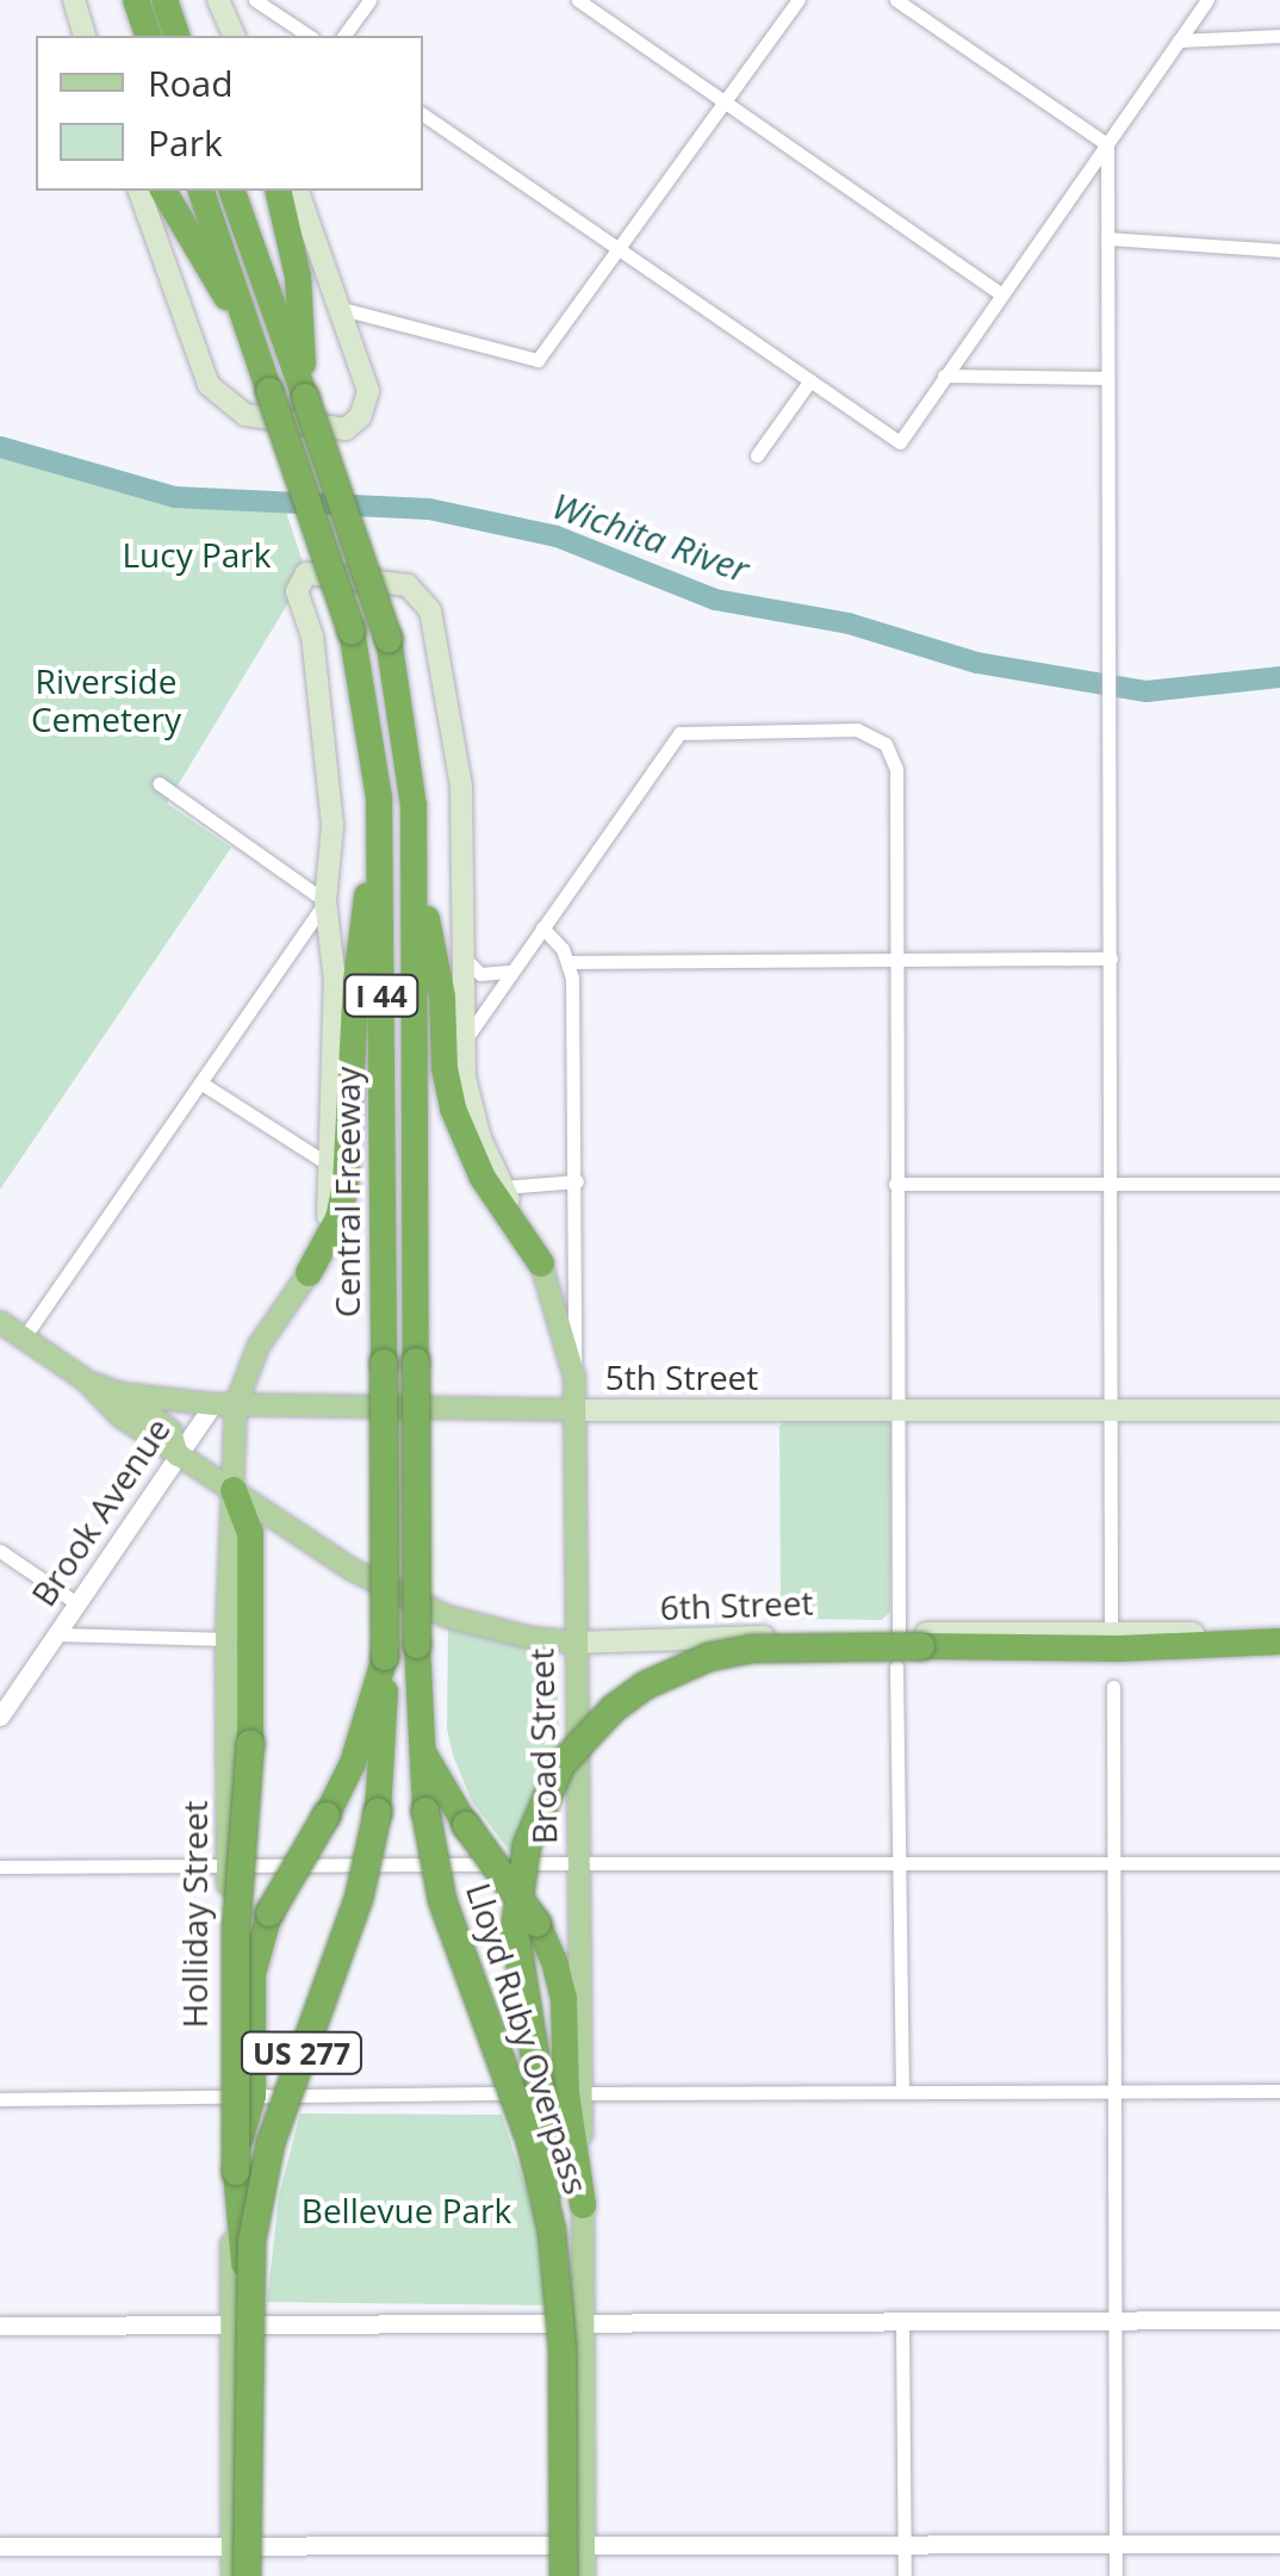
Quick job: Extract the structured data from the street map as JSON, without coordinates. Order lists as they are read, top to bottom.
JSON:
{
  "streets": {
    "highway": [
      "I 44",
      "Central Freeway",
      "Lloyd Ruby Overpass",
      "US 277"
    ],
    "main road": [
      "5th Street",
      "Brook Avenue",
      "6th Street",
      "Broad Street",
      "Holliday Street"
    ]
  },
  "crossings": [
    ["Central Freeway", "Holliday Street"],
    ["Central Freeway", "Lloyd Ruby Overpass"],
    ["Central Freeway", "US 277"],
    ["5th Street", "Brook Avenue"],
    ["5th Street", "6th Street"],
    ["5th Street", "Broad Street"],
    ["5th Street", "Holliday Street"],
    ["Brook Avenue", "6th Street"],
    ["Brook Avenue", "Holliday Street"],
    ["6th Street", "Broad Street"],
    ["6th Street", "Holliday Street"]
  ],
  "water": ["Wichita River"],
  "parks": ["Lucy Park", "Riverside Cemetery", "Bellevue Park"],
  "legend": ["Road", "Park"]
}
